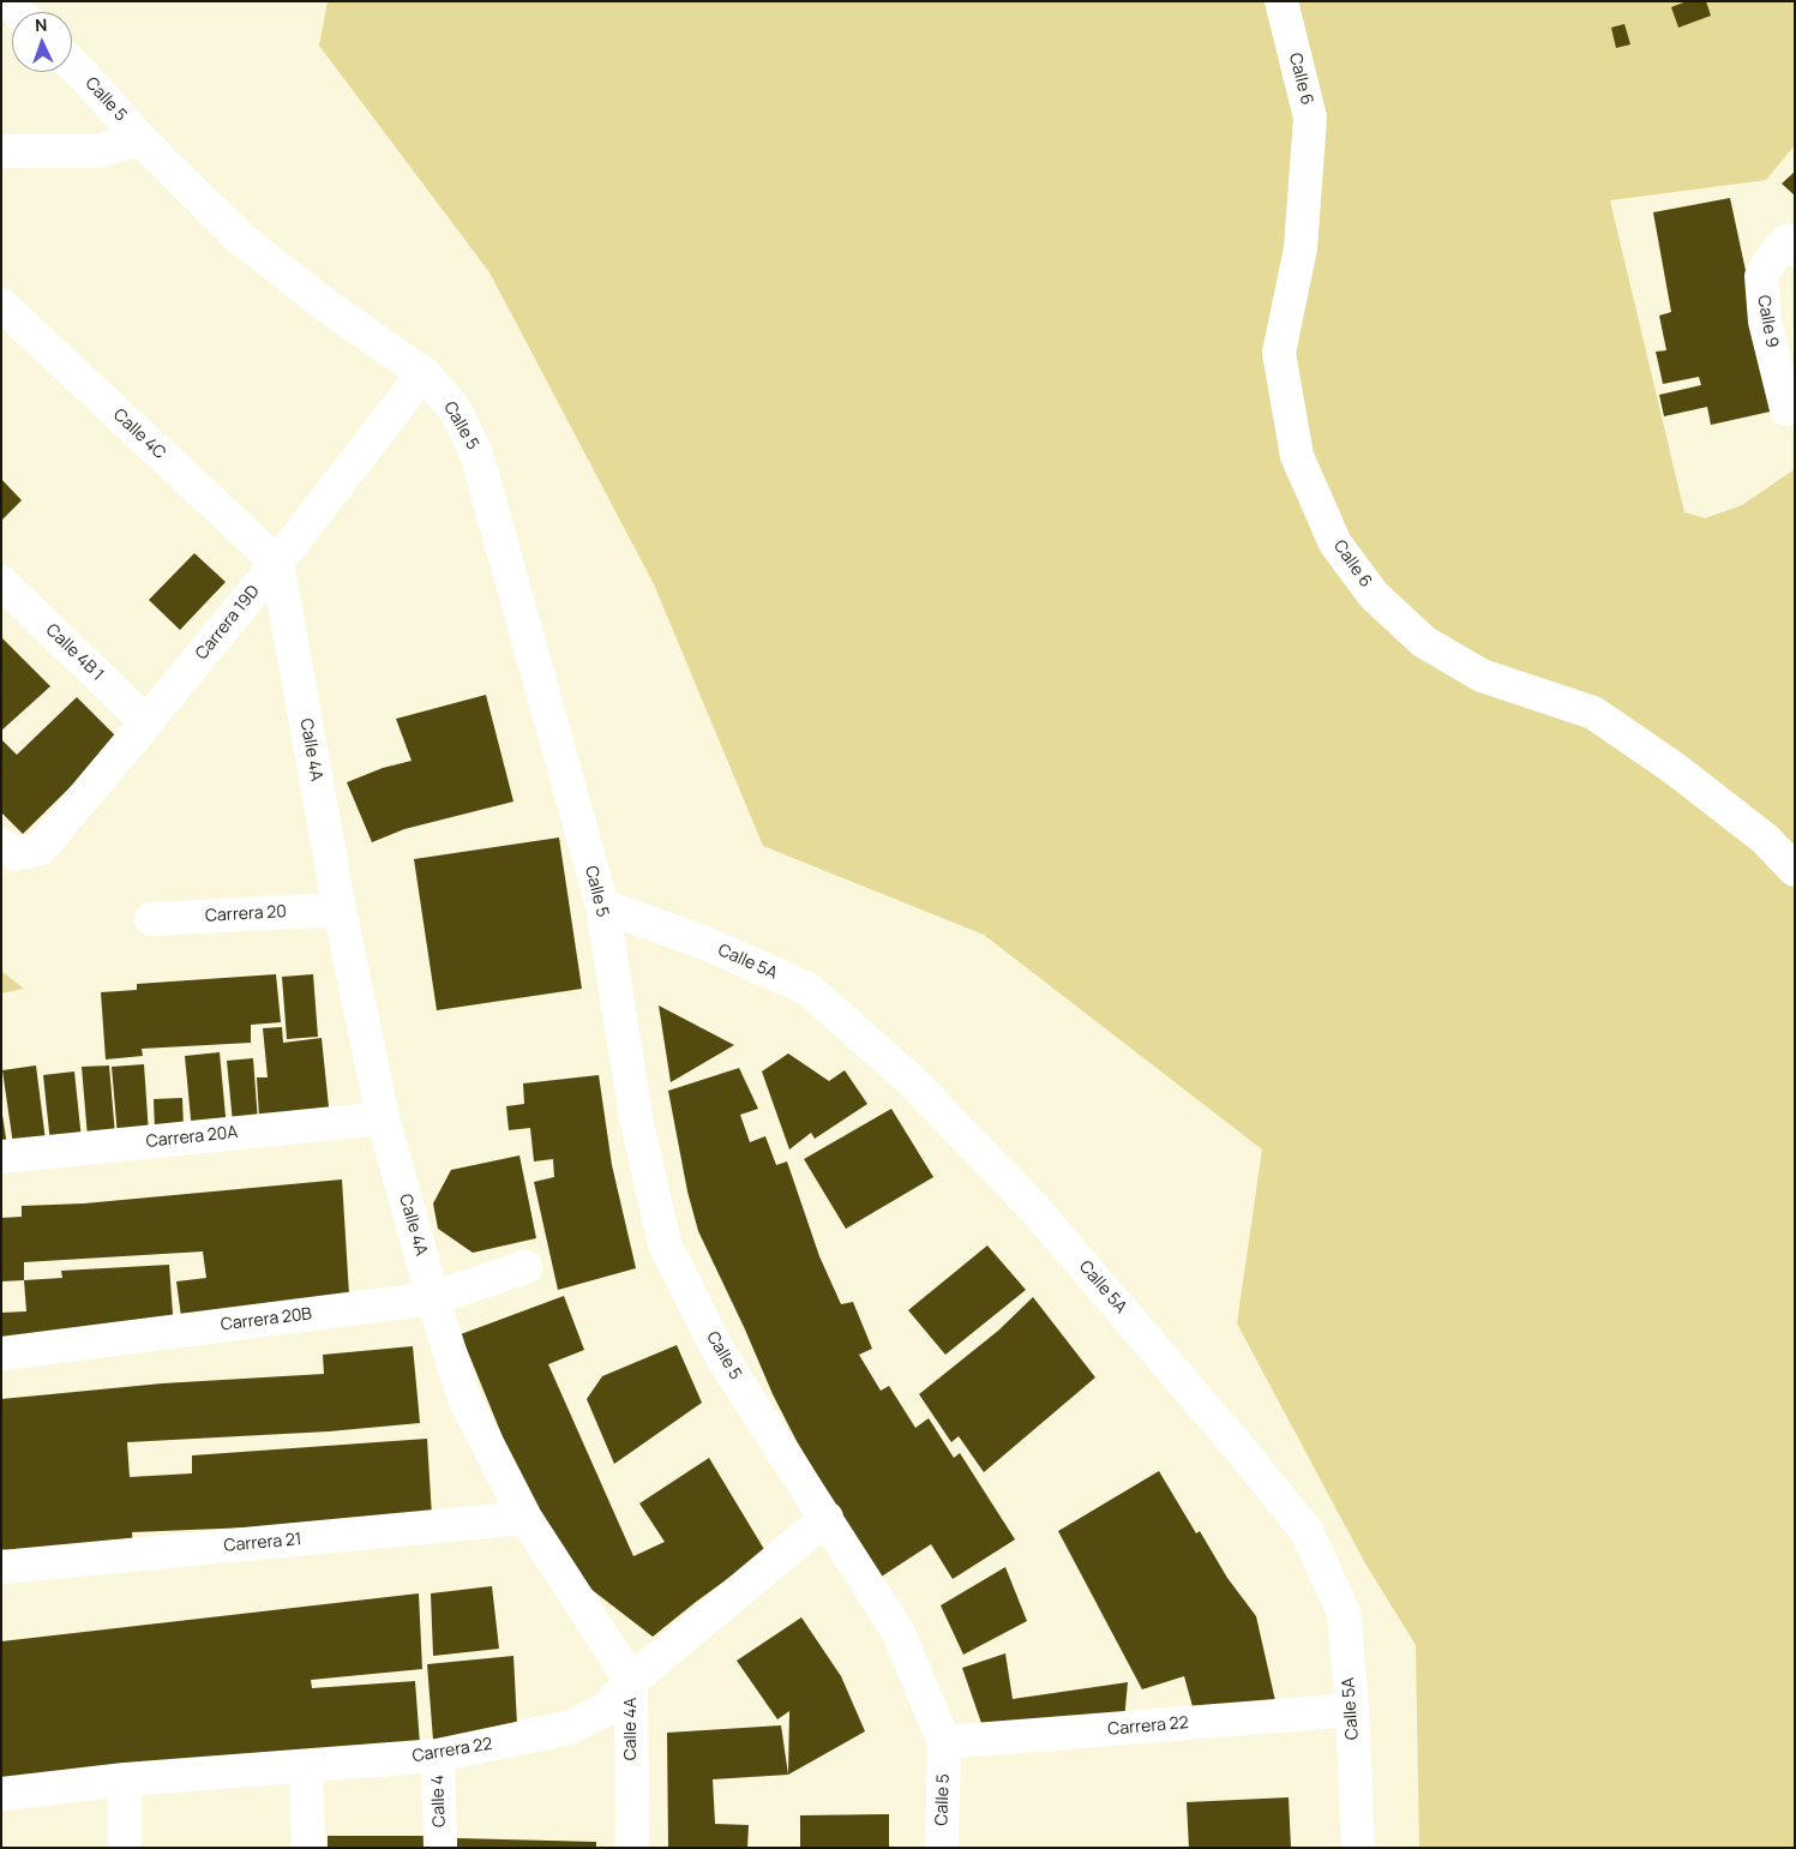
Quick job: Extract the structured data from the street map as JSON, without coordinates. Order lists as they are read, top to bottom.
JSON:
{
  "streets": {
    "street": [
      "Calle 6",
      "Calle 5",
      "Calle 9",
      "Calle 4C",
      "Carrera 19D",
      "Calle 4B 1",
      "Calle 4A",
      "Carrera 20",
      "Calle 5A",
      "Carrera 20A",
      "Carrera 20B",
      "Carrera 21",
      "Carrera 22",
      "Calle 4"
    ]
  },
  "crossings": [
    ["Calle 5", "Carrera 19D"],
    ["Calle 5", "Calle 5A"],
    ["Calle 5", "Carrera 22"],
    ["Calle 4C", "Carrera 19D"],
    ["Calle 4C", "Calle 4A"],
    ["Carrera 19D", "Calle 4B 1"],
    ["Carrera 19D", "Calle 4A"],
    ["Calle 4A", "Carrera 20"],
    ["Calle 4A", "Carrera 20A"],
    ["Calle 4A", "Carrera 20B"],
    ["Calle 4A", "Carrera 21"],
    ["Calle 4A", "Carrera 22"],
    ["Calle 5A", "Carrera 22"],
    ["Carrera 22", "Calle 4"]
  ],
  "north": "top"
}
